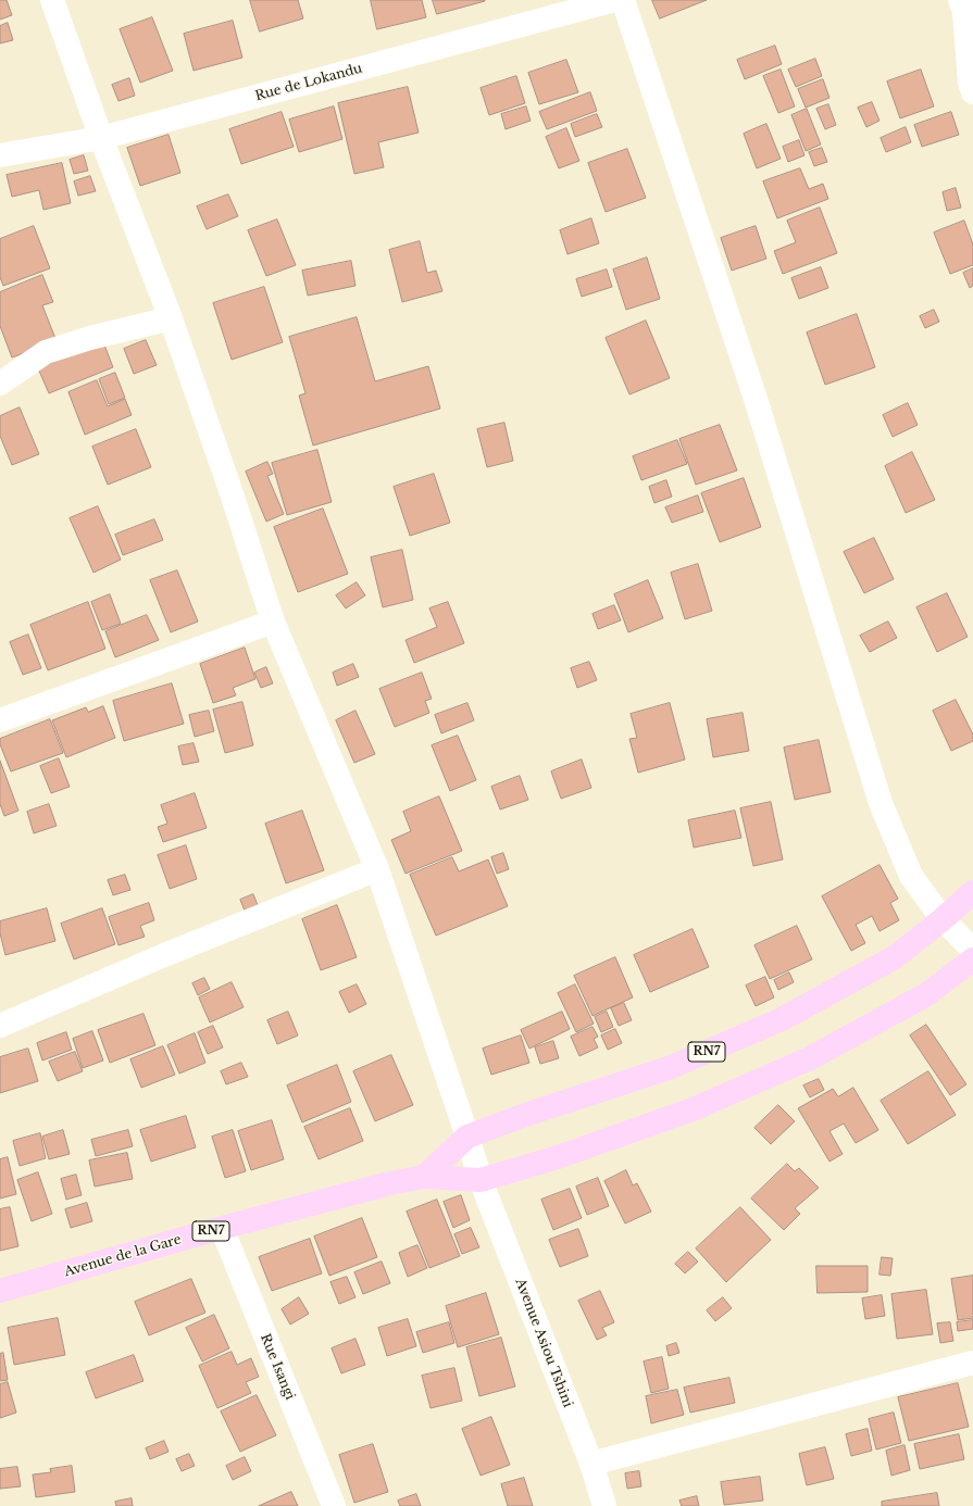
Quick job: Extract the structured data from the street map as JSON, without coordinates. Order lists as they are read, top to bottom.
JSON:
{
  "streets": {
    "main road": ["RN7", "Avenue de la Gare"],
    "street": ["Rue de Lokandu", "Avenue Asiou Tshini", "Rue Isangi"]
  },
  "crossings": [
    ["Rue de Lokandu", "Avenue Asiou Tshini"],
    ["RN7", "Avenue de la Gare"],
    ["RN7", "Avenue Asiou Tshini"],
    ["Avenue de la Gare", "Rue Isangi"]
  ]
}
